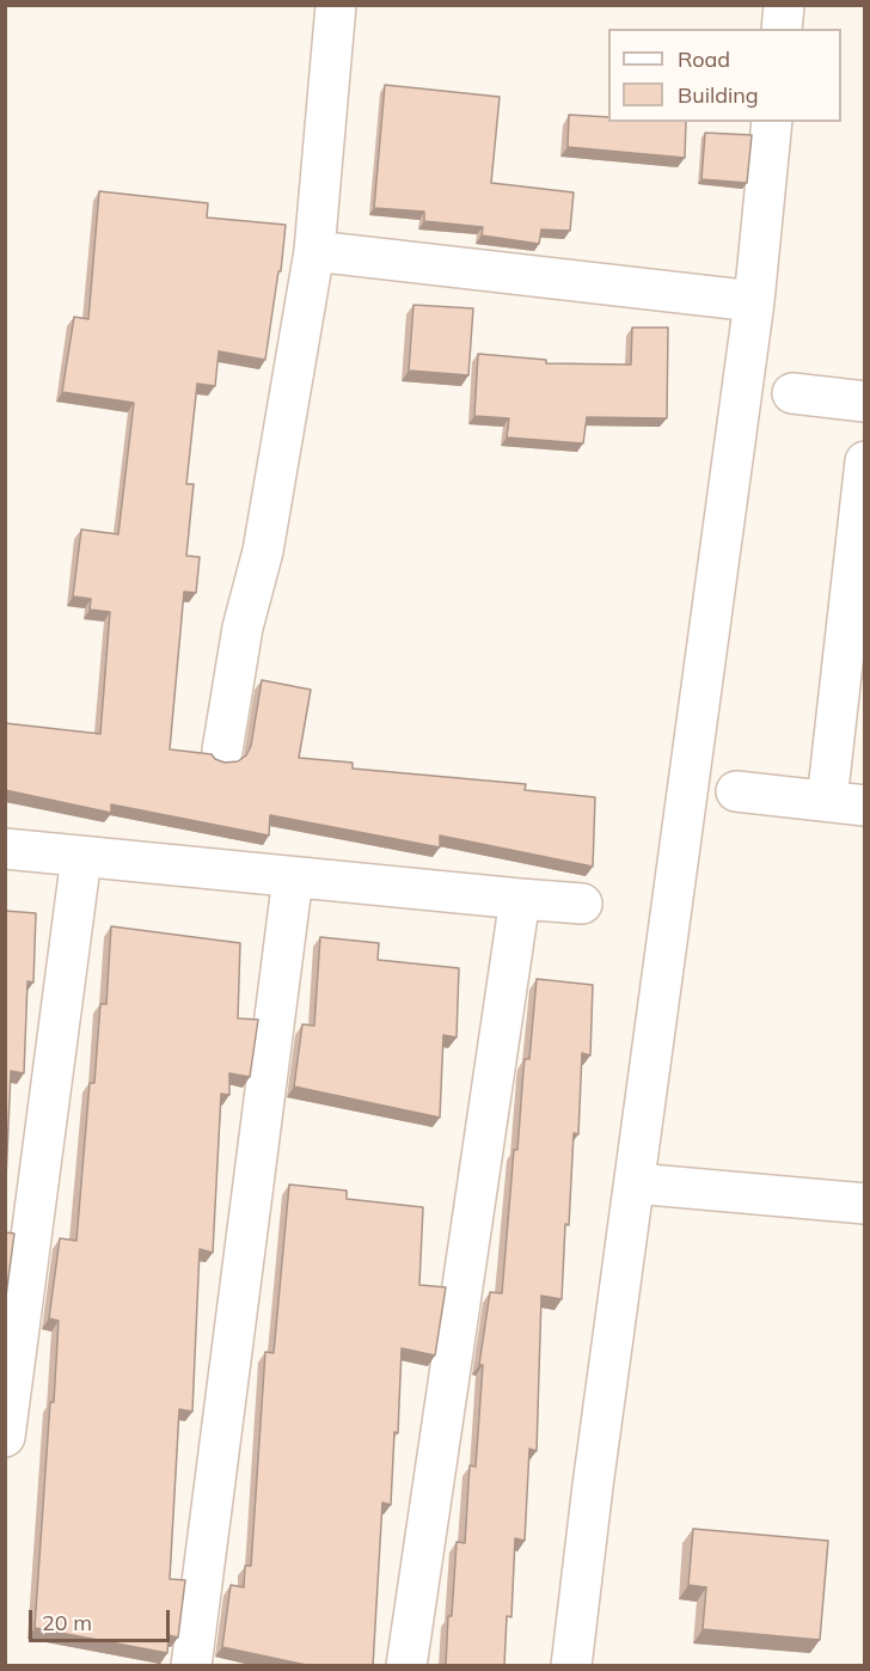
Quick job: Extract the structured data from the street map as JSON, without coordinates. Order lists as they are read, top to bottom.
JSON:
{
  "legend": ["Road", "Building"],
  "scale_bar": "20 m"
}
